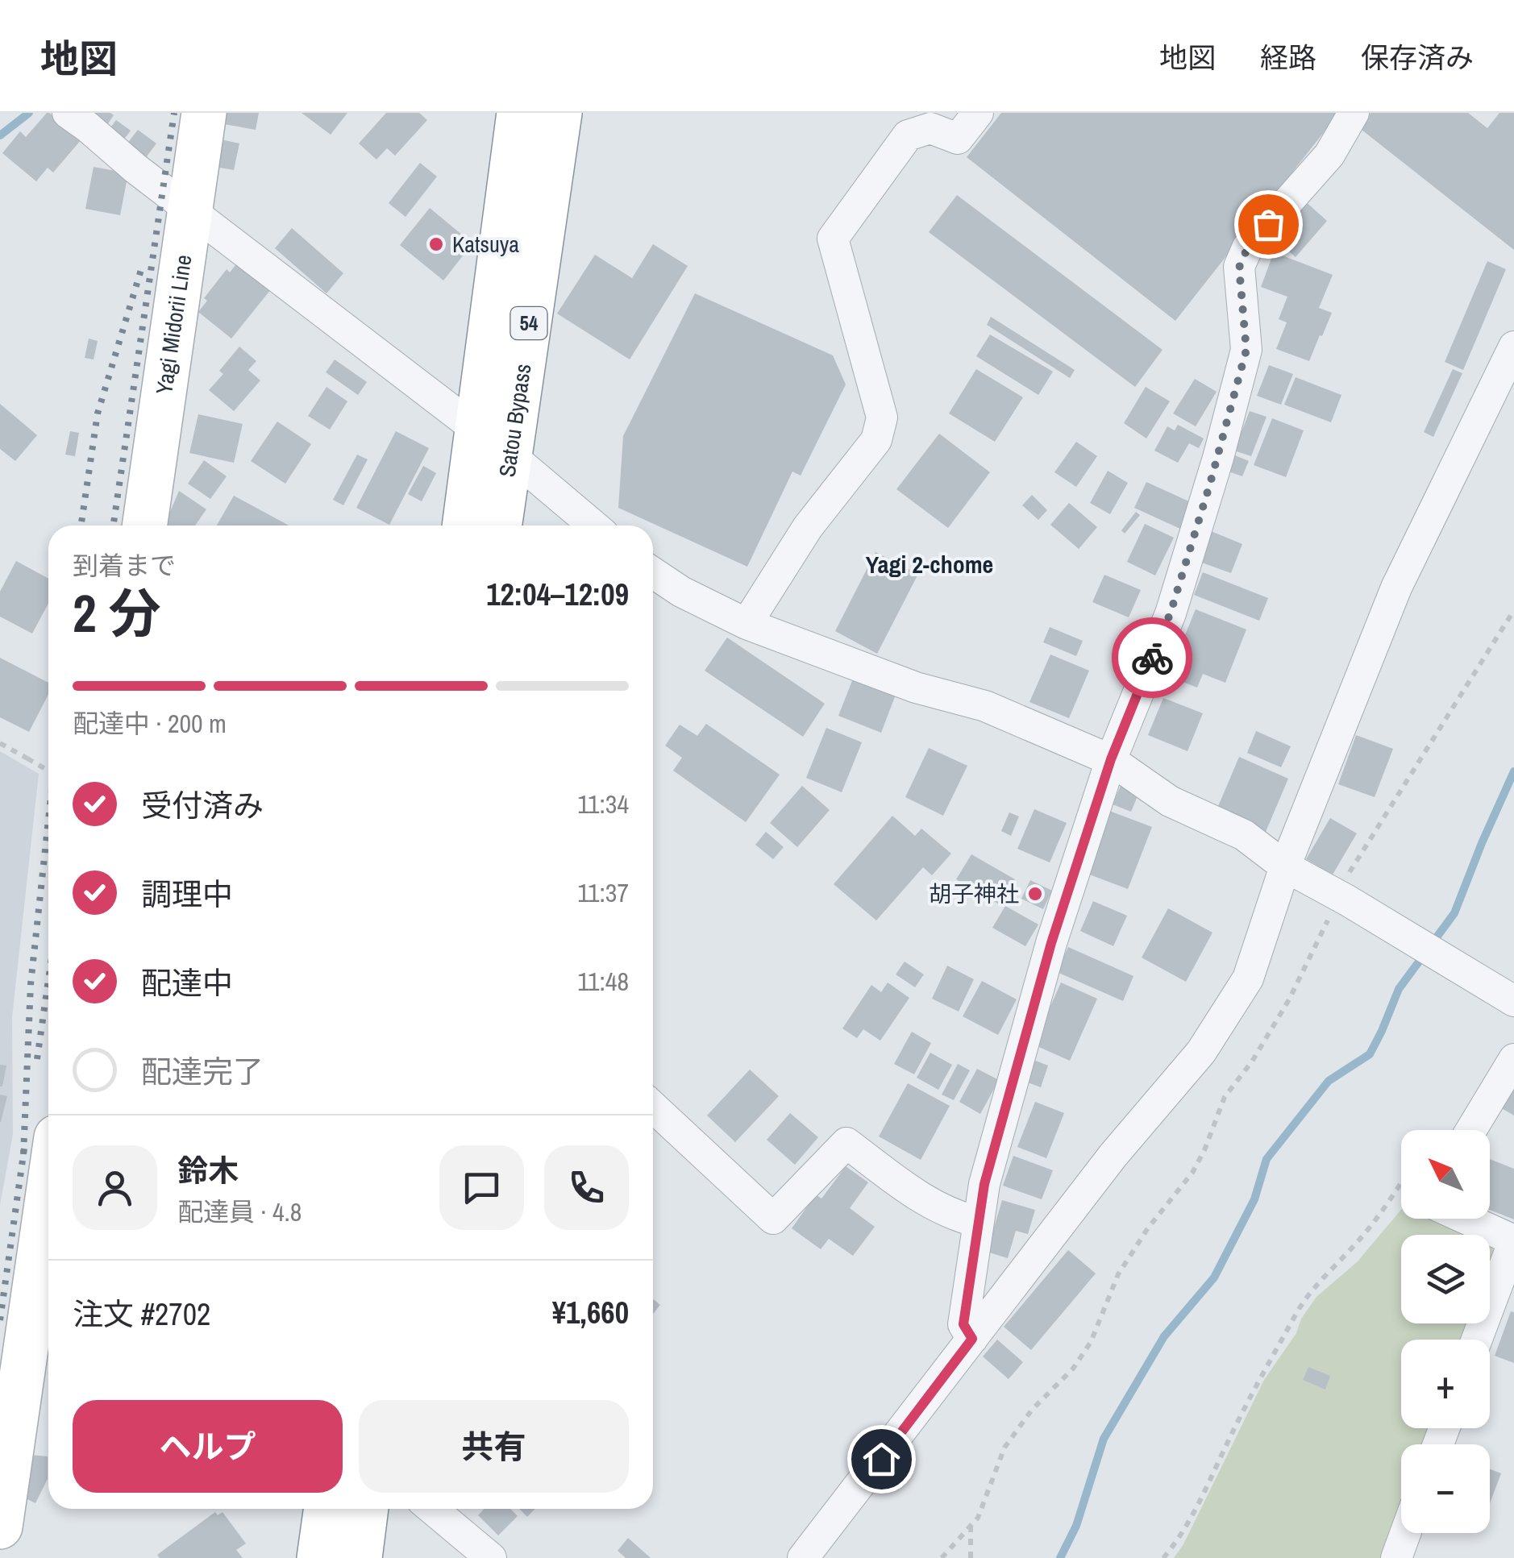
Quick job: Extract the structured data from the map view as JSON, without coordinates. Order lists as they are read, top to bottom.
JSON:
{
  "streets": {
    "main road": ["Yagi Midorii Line", "54", "Satou Bypass"]
  },
  "districts": ["Yagi 2-chome"],
  "places": ["Katsuya", "胡子神社"],
  "north": "top left",
  "page": {
    "header": "地図",
    "nav": ["地図", "経路", "保存済み"],
    "heading": ["2 分", "到着まで", "12:04–12:09"],
    "panel": [
      "鈴木",
      "配達員 · 4.8",
      "注文 #2702",
      "¥1,660"
    ],
    "bar": "配達中 · 200 m",
    "list": [
      ["受付済み", "11:34"],
      ["調理中", "11:37"],
      ["配達中", "11:48"],
      "配達完了"
    ],
    "map_buttons": ["+", "−"],
    "buttons": ["ヘルプ", "共有"]
  }
}
